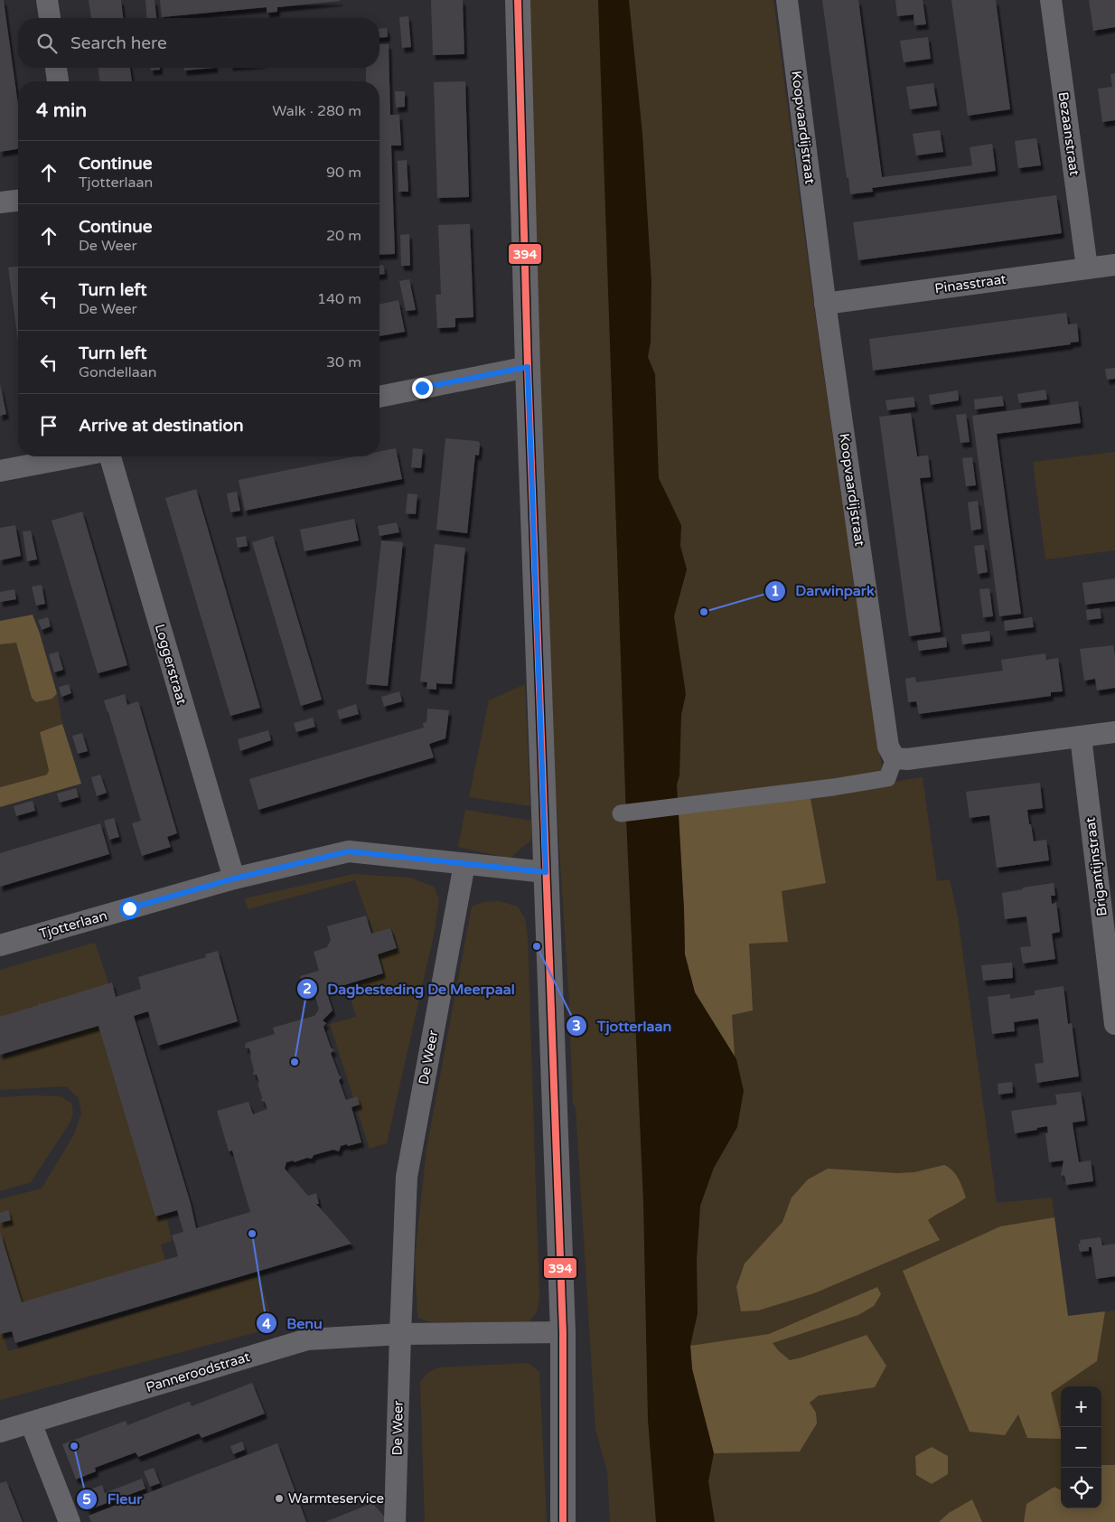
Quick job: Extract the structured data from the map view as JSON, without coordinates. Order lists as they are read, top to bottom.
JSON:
{
  "streets": {
    "street": [
      "Koopvaardijstraat",
      "Bezaanstraat",
      "Pinasstraat",
      "Loggerstraat",
      "Brigantijnstraat",
      "Tjotterlaan",
      "De Weer",
      "Panneroodstraat"
    ]
  },
  "crossings": [
    ["Koopvaardijstraat", "Pinasstraat"],
    ["Bezaanstraat", "Pinasstraat"],
    ["Loggerstraat", "Tjotterlaan"],
    ["Tjotterlaan", "De Weer"],
    ["De Weer", "Panneroodstraat"]
  ],
  "places": [
    "Darwinpark",
    "Tjotterlaan",
    "Dagbesteding De Meerpaal",
    "Benu",
    "Fleur",
    "Warmteservice"
  ],
  "lines": ["transit line 394"],
  "page": {
    "search": "Search here",
    "heading": ["4 min", "Walk · 280 m"],
    "list": [
      ["Continue", "Tjotterlaan", "90 m"],
      ["Continue", "De Weer", "20 m"],
      ["Turn left", "De Weer", "140 m"],
      ["Turn left", "Gondellaan", "30 m"],
      "Arrive at destination"
    ],
    "map_buttons": ["+", "−"]
  }
}
